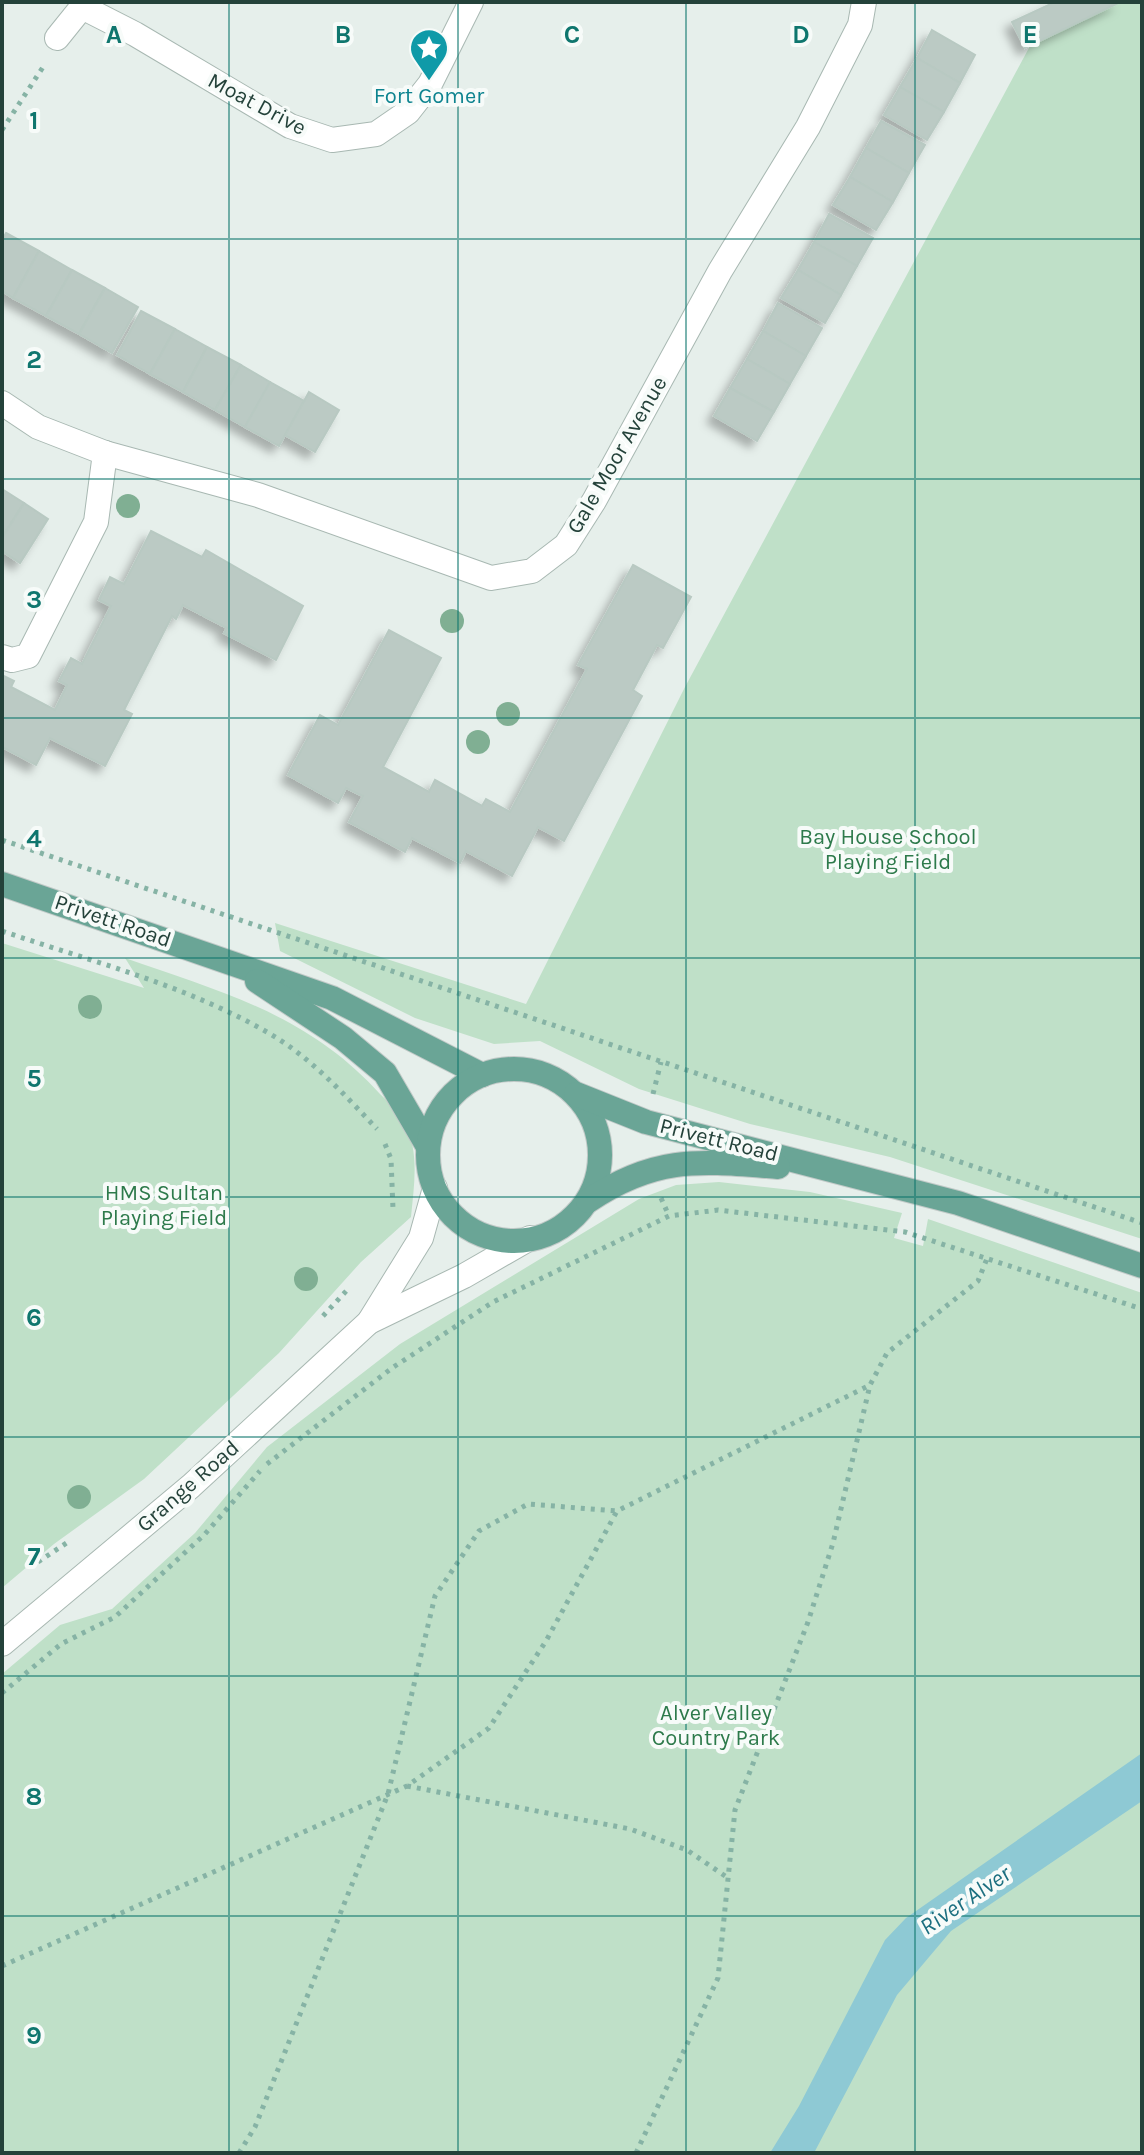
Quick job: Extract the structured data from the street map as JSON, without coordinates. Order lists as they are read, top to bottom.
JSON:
{
  "streets": {
    "main road": ["Privett Road"],
    "street": ["Moat Drive", "Gale Moor Avenue", "Grange Road"]
  },
  "crossings": [
    ["Privett Road", "Grange Road"]
  ],
  "water": ["River Alver"],
  "parks": ["Bay House School Playing Field", "HMS Sultan Playing Field", "Alver Valley Country Park"],
  "places": {
    "place": ["Fort Gomer"]
  },
  "grid": {
    "columns": [
      "A",
      "B",
      "C",
      "D",
      "E"
    ],
    "rows": [
      "1",
      "2",
      "3",
      "4",
      "5",
      "6",
      "7",
      "8",
      "9"
    ]
  }
}
